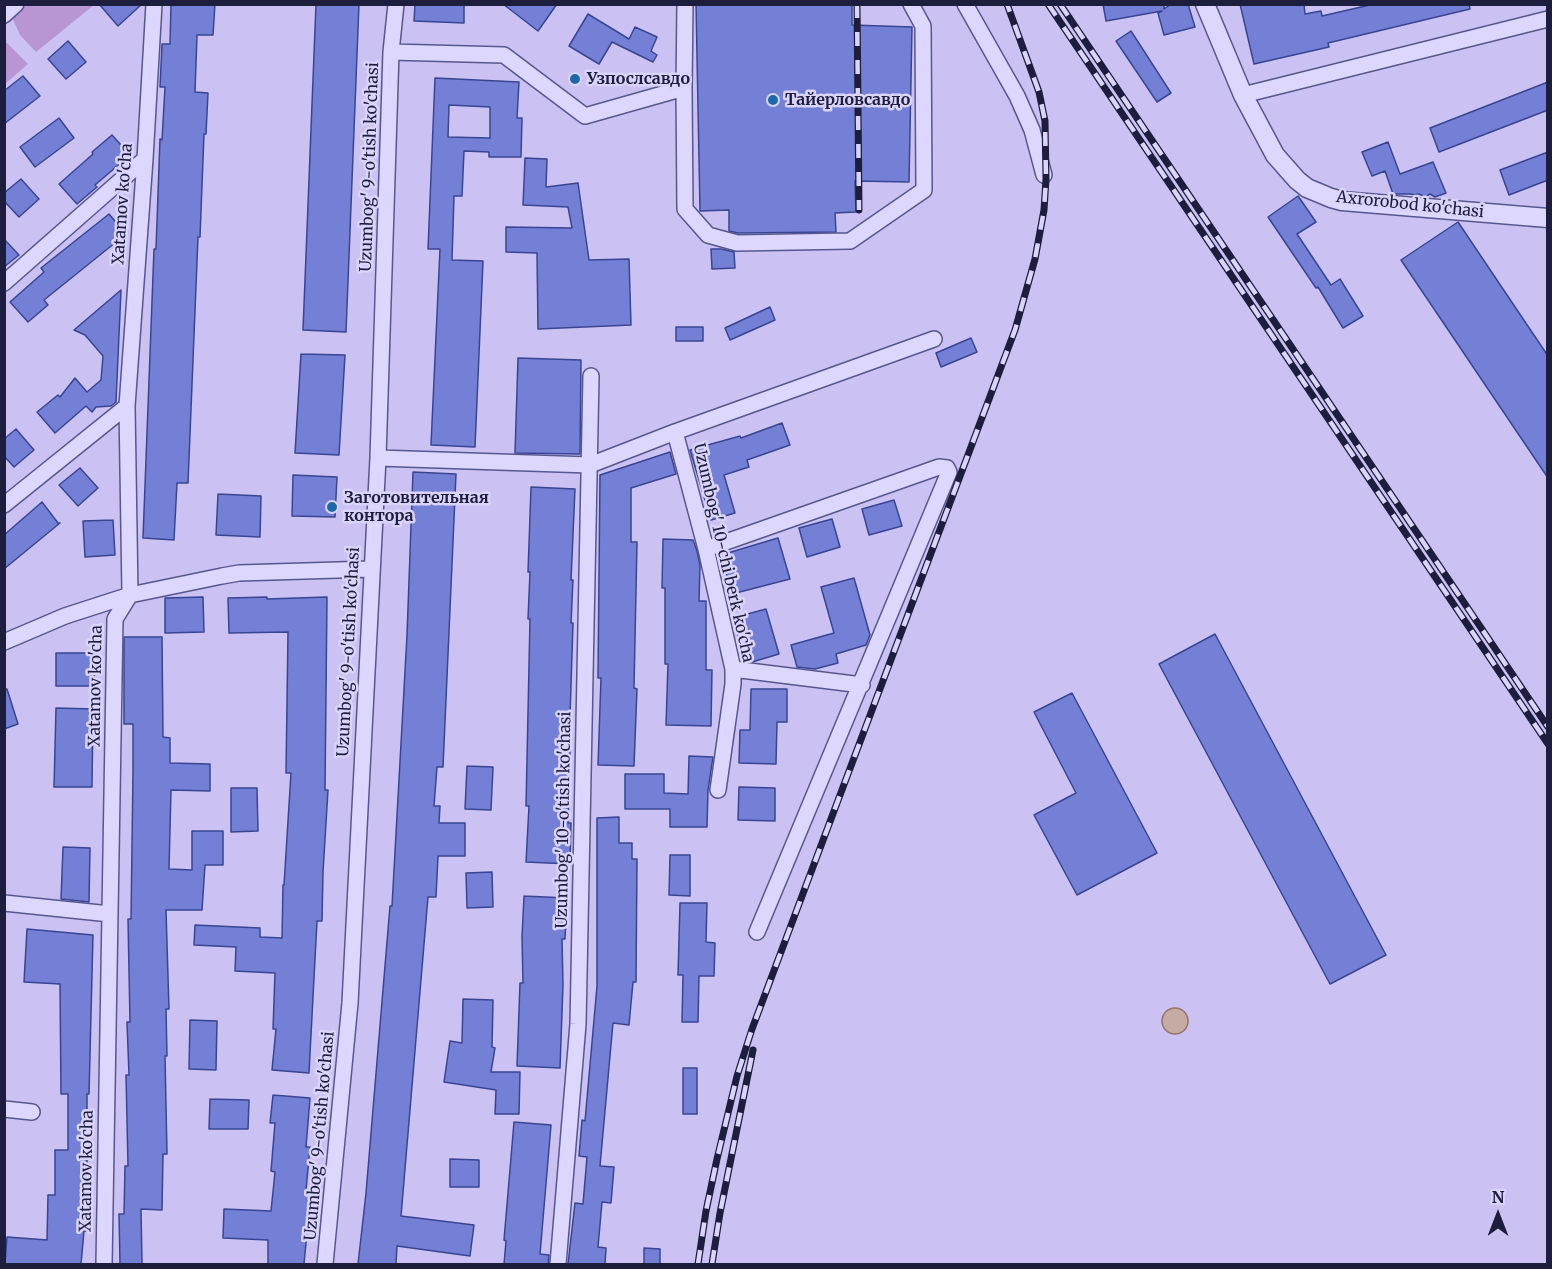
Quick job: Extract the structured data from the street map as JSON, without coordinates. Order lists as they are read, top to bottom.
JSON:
{
  "streets": {
    "street": [
      "Uzumbog' 9-o'tish ko'chasi",
      "Xatamov ko'cha",
      "Axrorobod ko'chasi",
      "Uzumbog' 10-chi berk ko'cha",
      "Uzumbog' 10-o'tish ko'chasi"
    ]
  },
  "places": ["Узпослсавдо", "Тайерловсавдо", "Заготовительная контора"],
  "north": "top"
}
